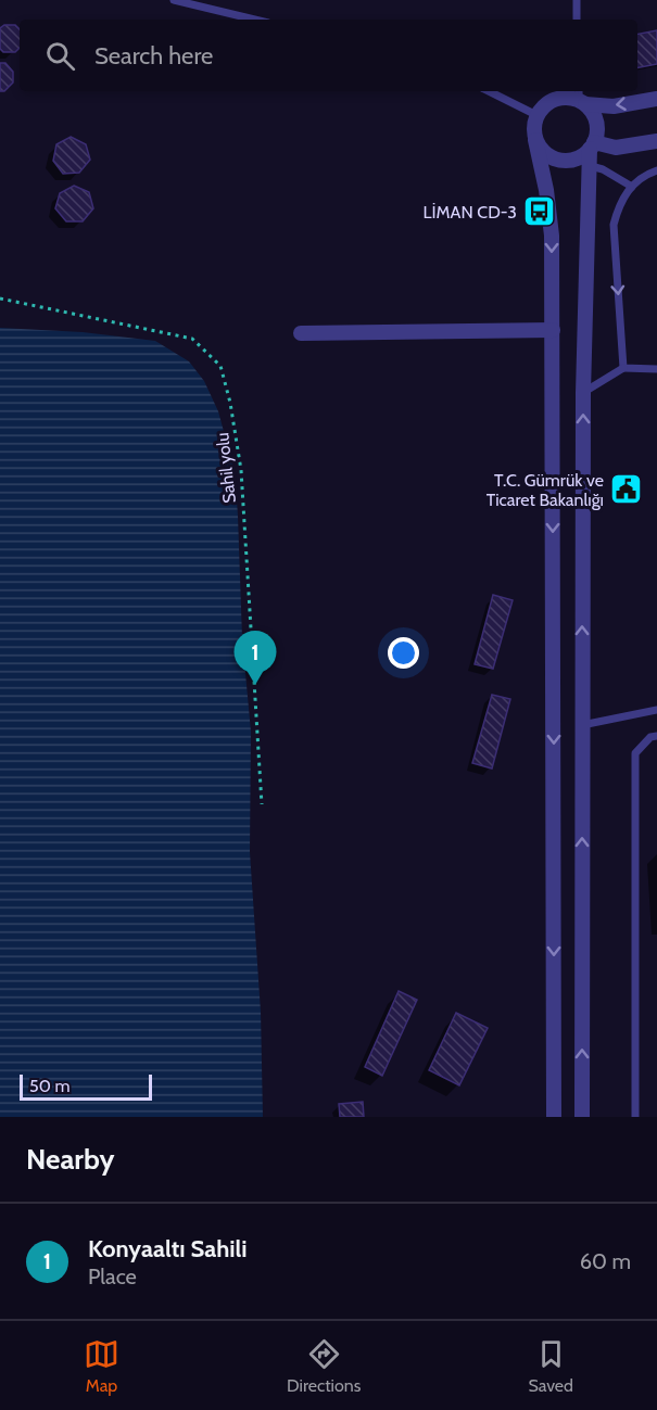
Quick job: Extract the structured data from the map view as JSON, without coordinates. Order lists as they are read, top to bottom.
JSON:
{
  "streets": {
    "path": ["Sahil yolu"]
  },
  "places": {
    "bus stop": ["LİMAN CD-3"],
    "public building": ["T.C. Gümrük ve Ticaret Bakanlığı"]
  },
  "scale_bar": "50 m",
  "page": {
    "search": "Search here",
    "pins": "1",
    "scale": "50 m",
    "heading": "Nearby",
    "list": [
      {
        "mark": "1",
        "name": "Konyaaltı Sahili",
        "note": "Place",
        "value": "60 m"
      }
    ],
    "nav": ["Map", "Directions", "Saved"]
  }
}
